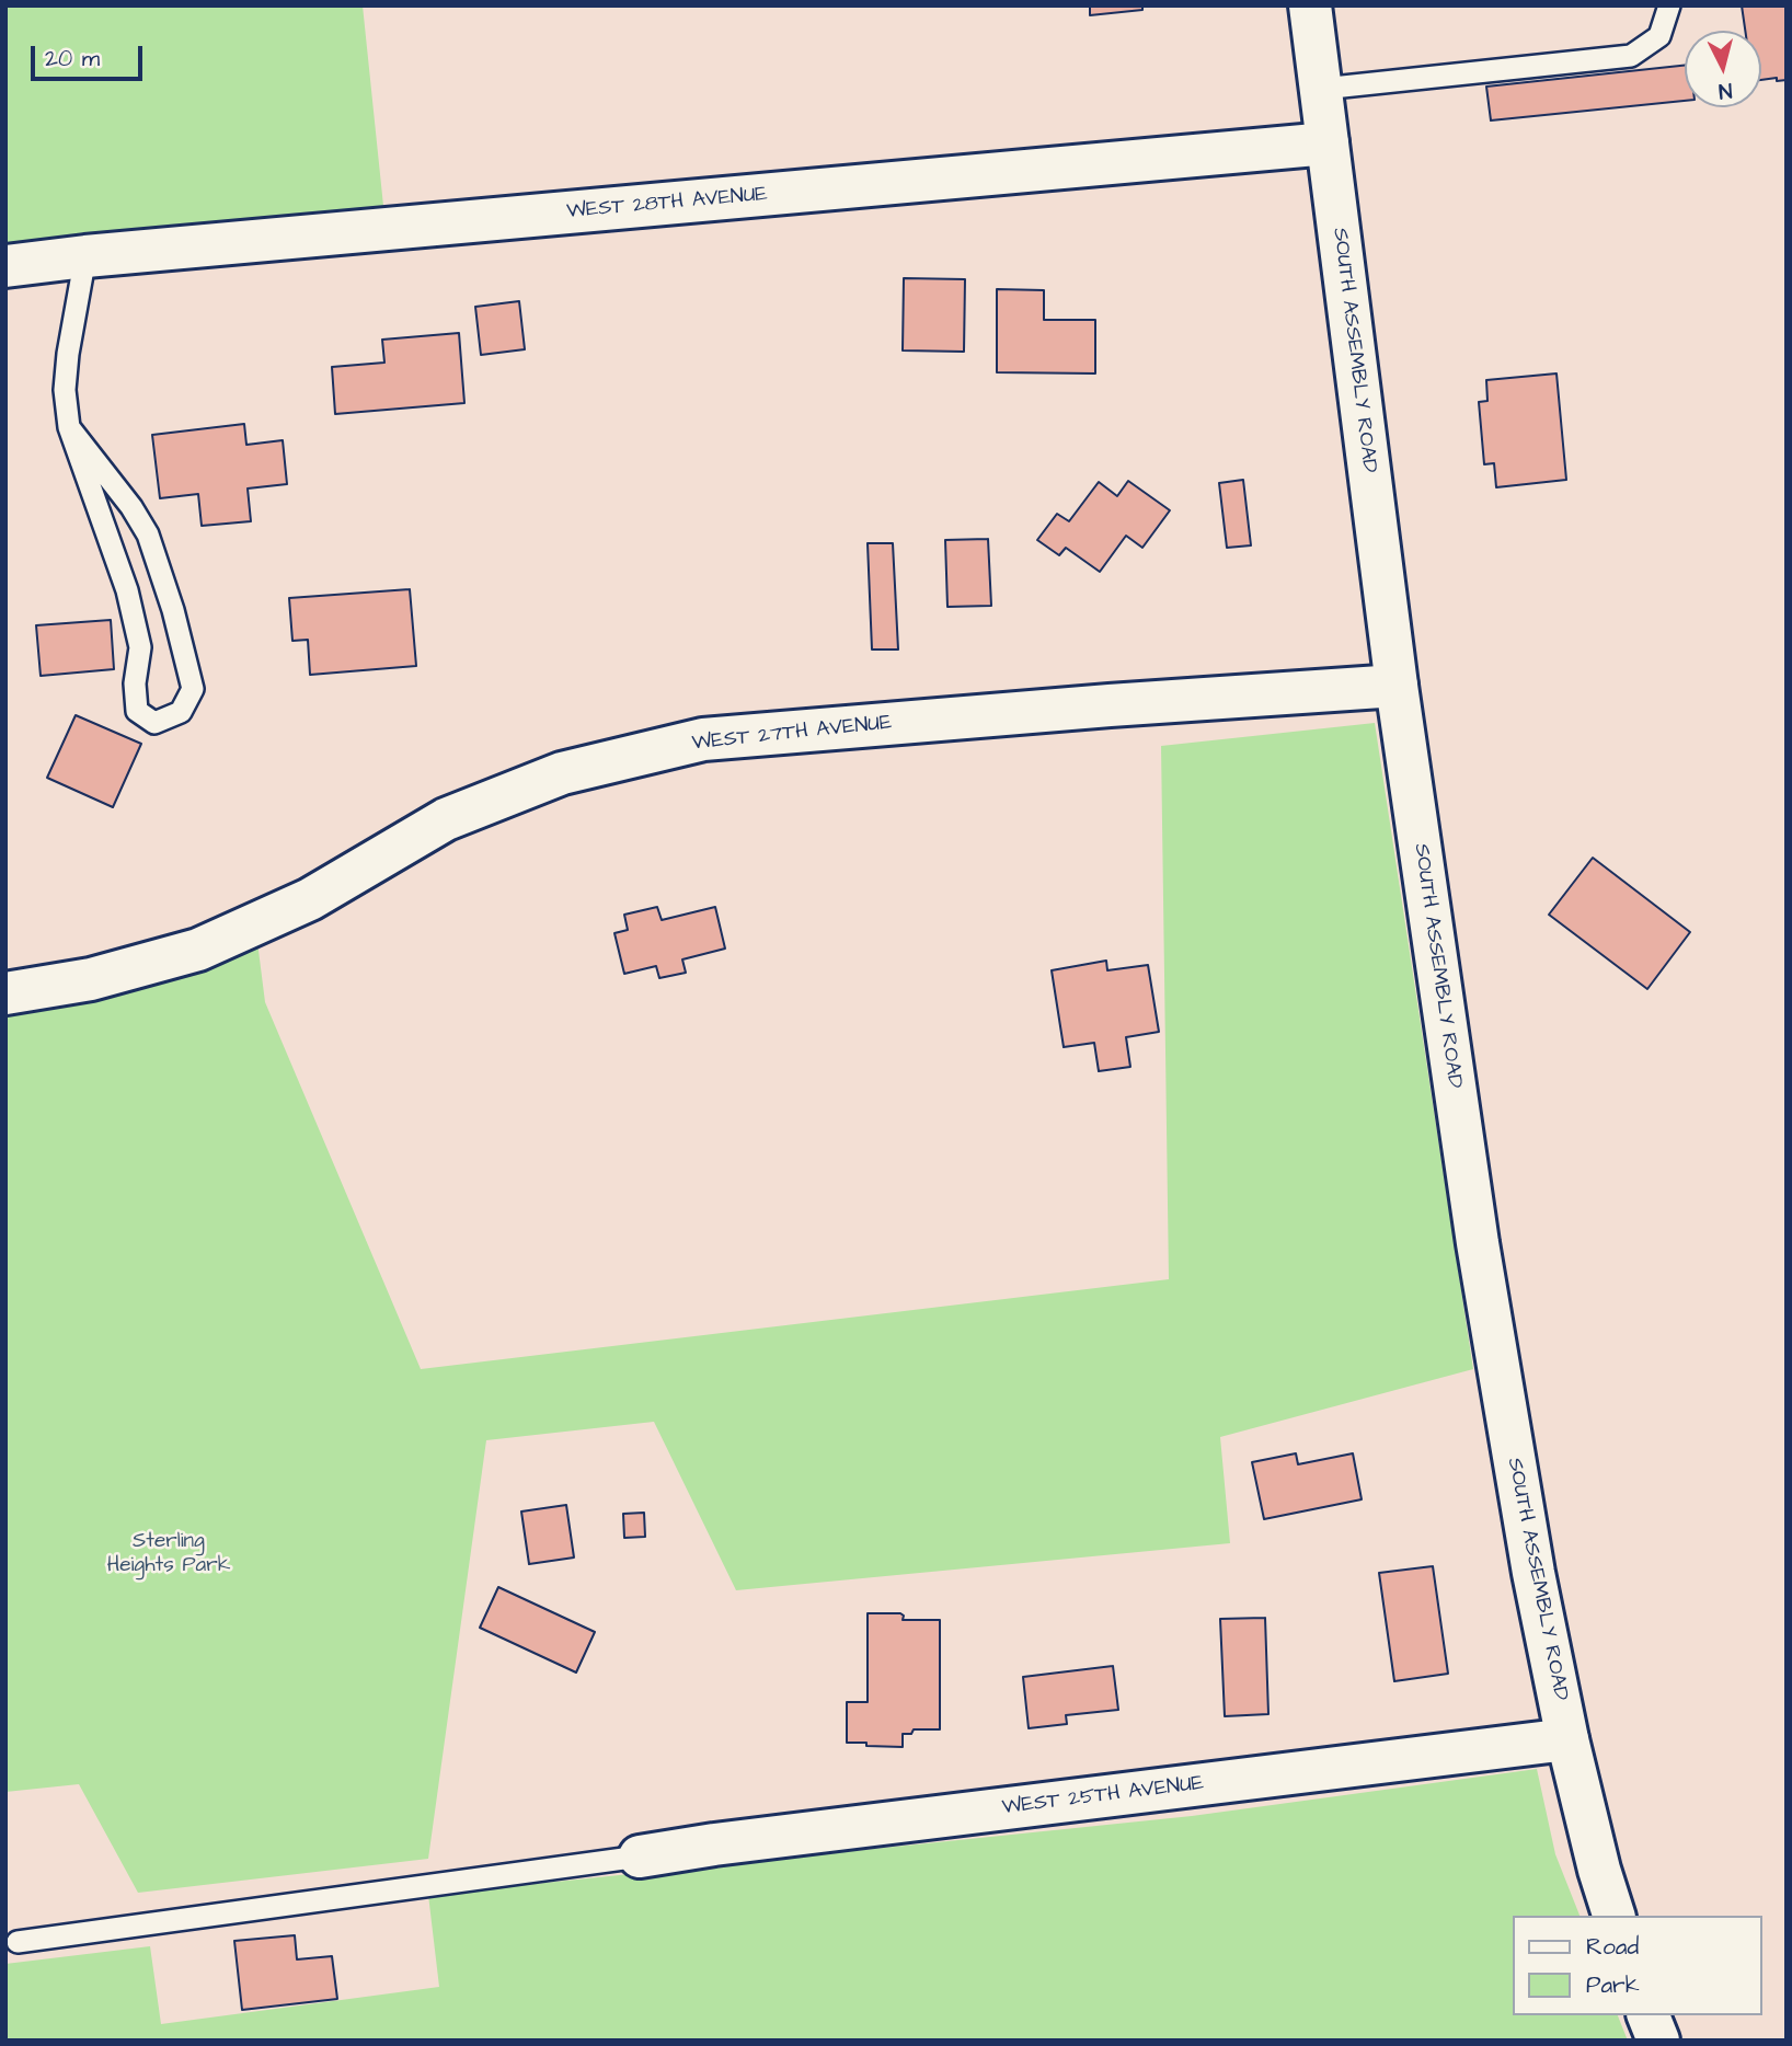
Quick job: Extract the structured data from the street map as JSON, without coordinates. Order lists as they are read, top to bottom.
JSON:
{
  "streets": {
    "street": [
      "WEST 28TH AVENUE",
      "SOUTH ASSEMBLY ROAD",
      "WEST 27TH AVENUE",
      "WEST 25TH AVENUE"
    ]
  },
  "crossings": [
    ["WEST 28TH AVENUE", "SOUTH ASSEMBLY ROAD"],
    ["SOUTH ASSEMBLY ROAD", "WEST 27TH AVENUE"],
    ["SOUTH ASSEMBLY ROAD", "WEST 25TH AVENUE"]
  ],
  "parks": ["Sterling Heights Park"],
  "legend": ["Road", "Park"],
  "scale_bar": "20 m",
  "north": "bottom"
}
